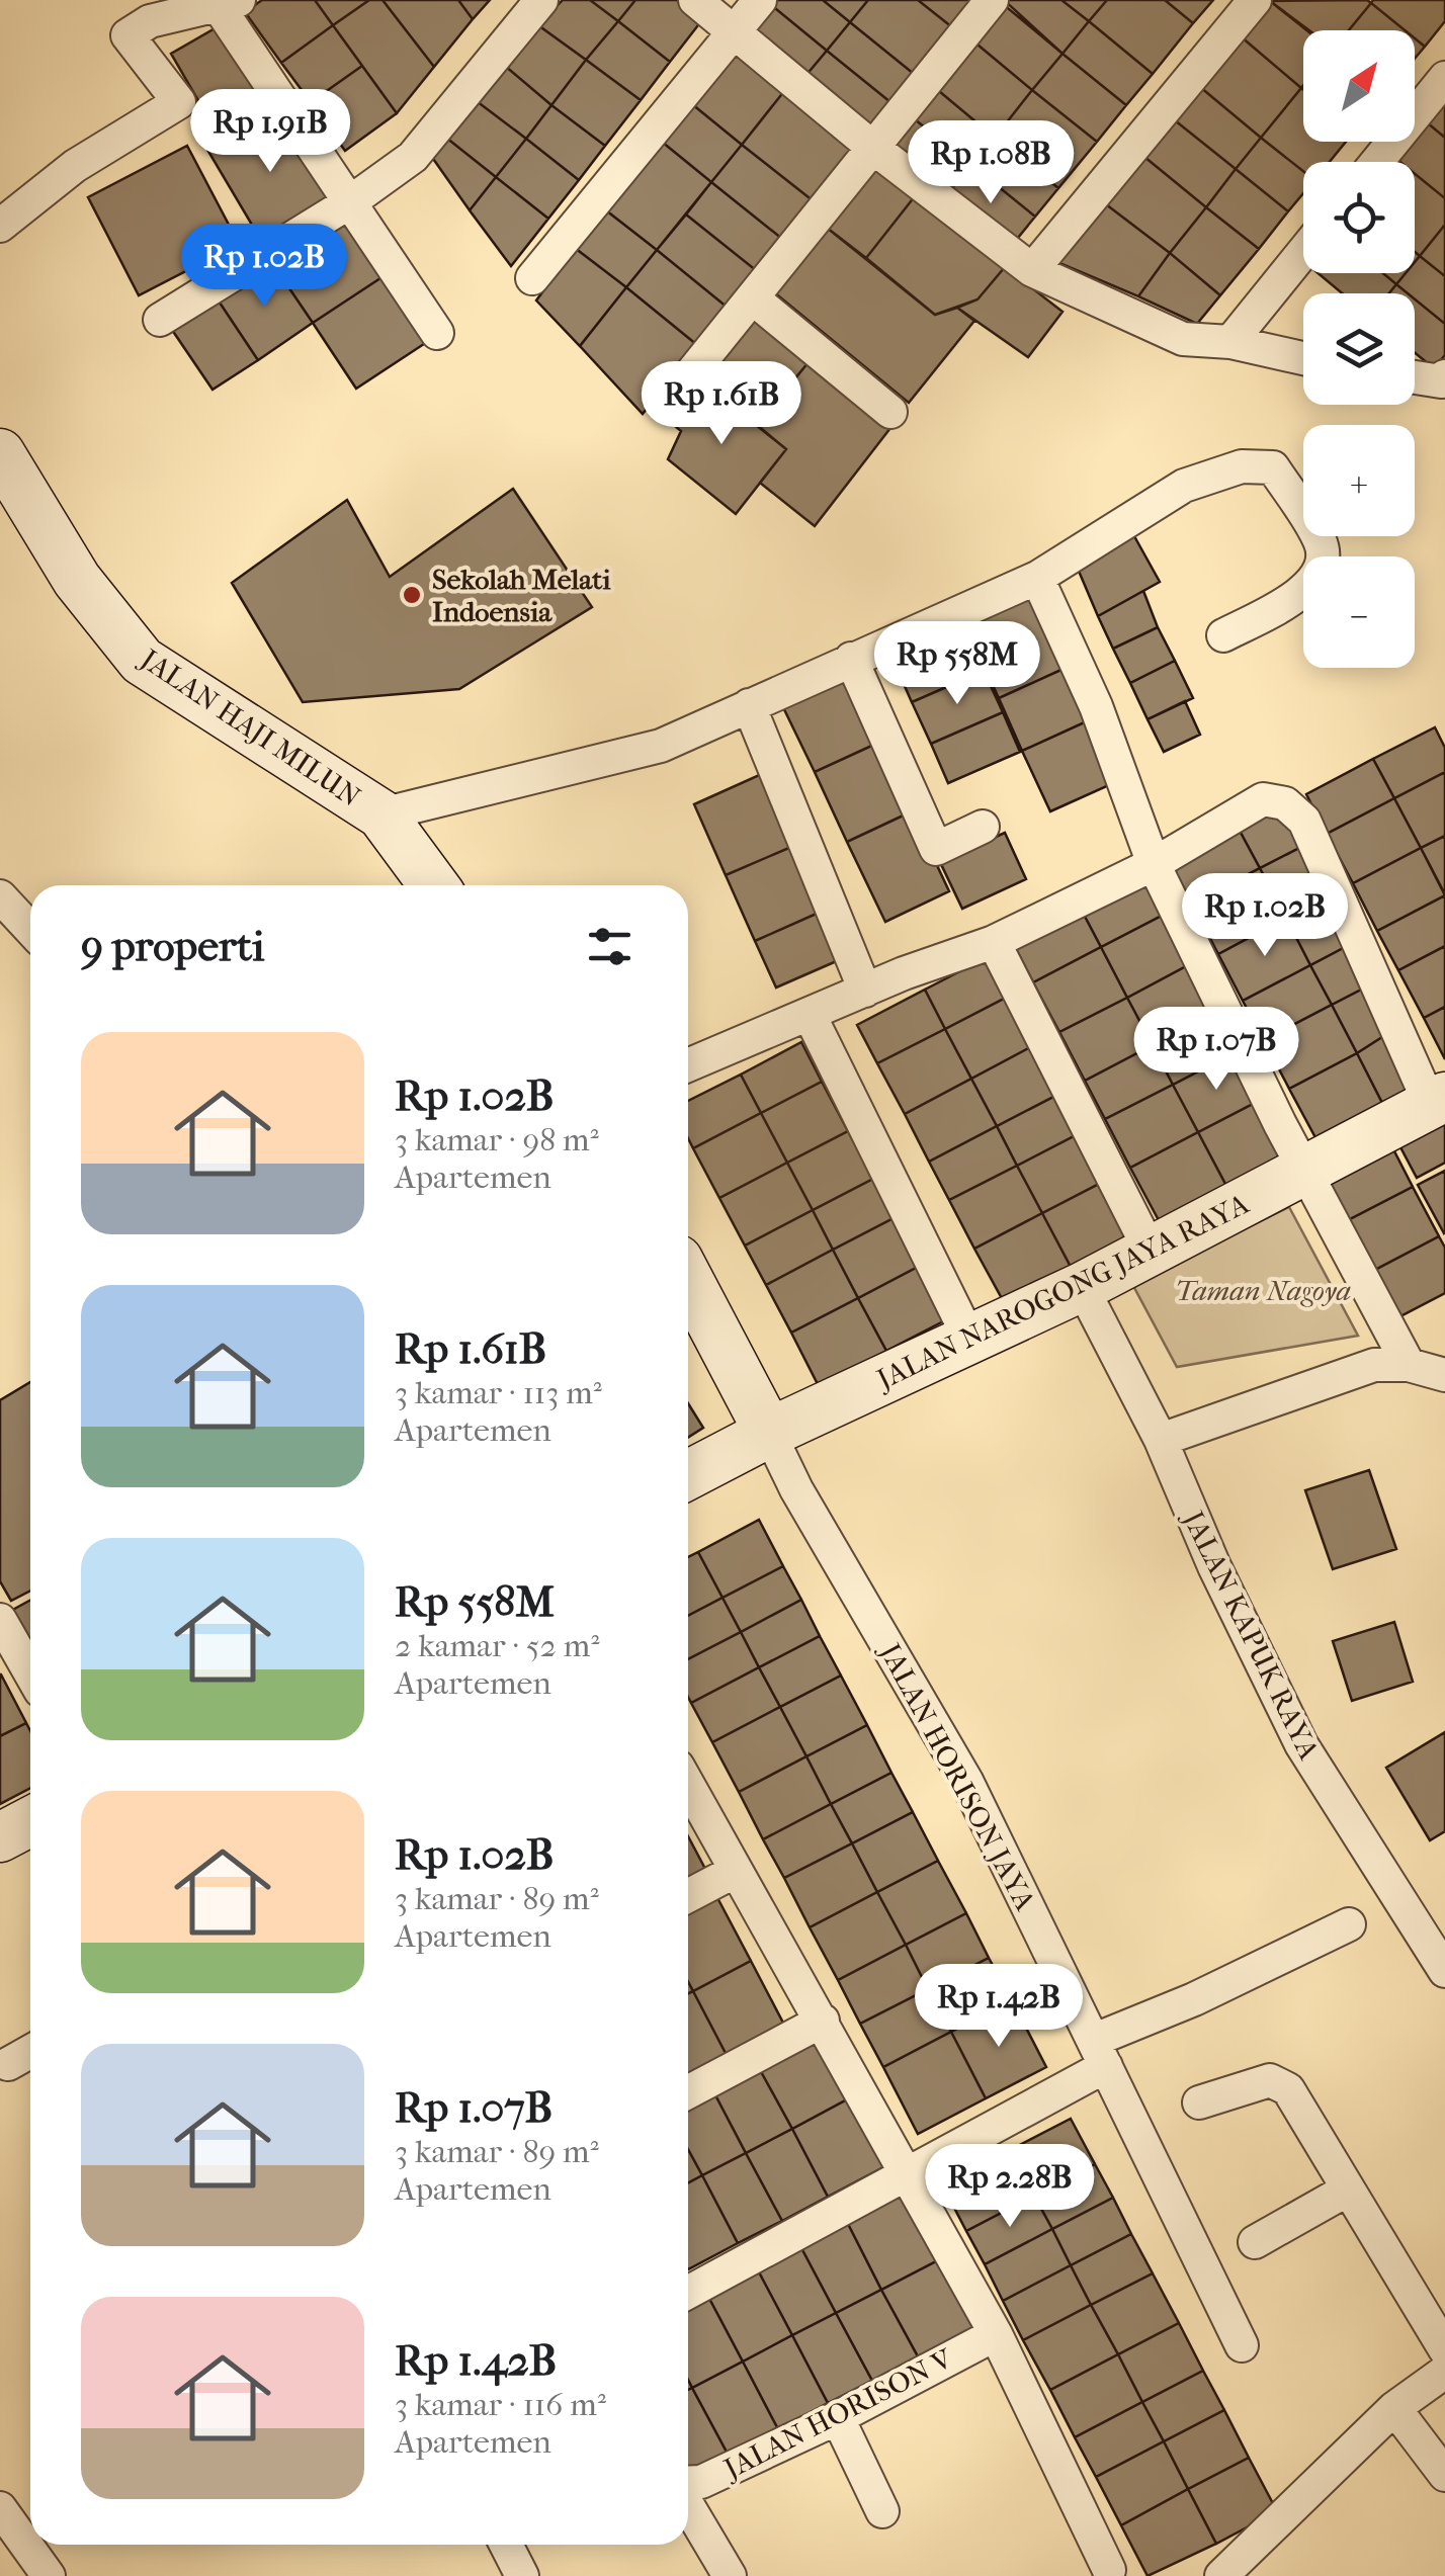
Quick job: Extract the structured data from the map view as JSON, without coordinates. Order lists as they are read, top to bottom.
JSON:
{
  "streets": {
    "street": [
      "JALAN HAJI MILUN",
      "JALAN NAROGONG JAYA RAYA",
      "JALAN KAPUK RAYA",
      "JALAN HORISON JAYA",
      "JALAN HORISON V"
    ]
  },
  "crossings": [
    ["JALAN NAROGONG JAYA RAYA", "JALAN KAPUK RAYA"],
    ["JALAN NAROGONG JAYA RAYA", "JALAN HORISON JAYA"]
  ],
  "parks": ["Taman Nagoya"],
  "places": ["Sekolah Melati Indoensia"],
  "north": "top right",
  "page": {
    "map_buttons": ["+", "−"],
    "price": [
      "Rp 1.91B",
      "Rp 1.08B",
      "Rp 1.02B",
      "Rp 1.61B",
      "Rp 558M",
      "Rp 1.02B",
      "Rp 1.07B",
      "Rp 1.42B",
      "Rp 2.28B"
    ],
    "heading": "9 properti",
    "list": [
      {
        "name": "Rp 1.02B",
        "note": "3 kamar · 98 m² · Apartemen"
      },
      {
        "name": "Rp 1.61B",
        "note": "3 kamar · 113 m² · Apartemen"
      },
      {
        "name": "Rp 558M",
        "note": "2 kamar · 52 m² · Apartemen"
      },
      {
        "name": "Rp 1.02B",
        "note": "3 kamar · 89 m² · Apartemen"
      },
      {
        "name": "Rp 1.07B",
        "note": "3 kamar · 89 m² · Apartemen"
      },
      {
        "name": "Rp 1.42B",
        "note": "3 kamar · 116 m² · Apartemen"
      }
    ]
  }
}
